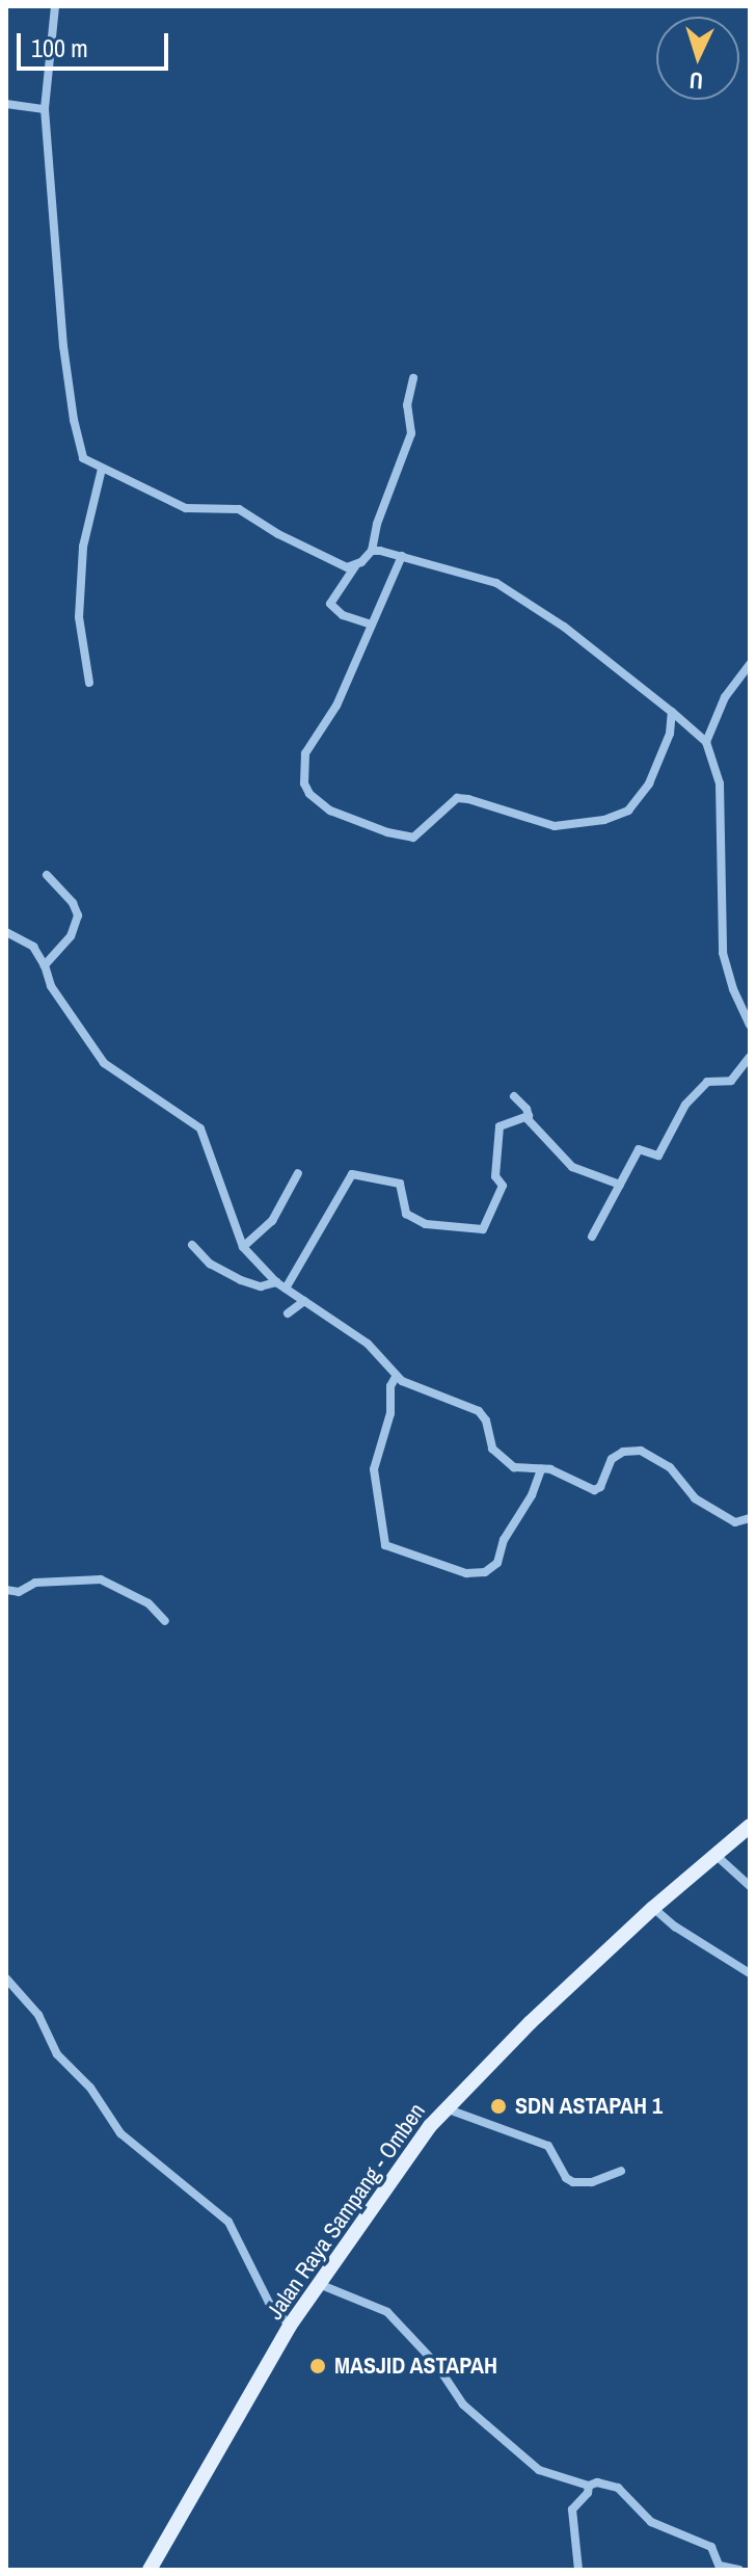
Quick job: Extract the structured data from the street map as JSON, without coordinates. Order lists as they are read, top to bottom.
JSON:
{
  "streets": {
    "main road": ["Jalan Raya Sampang - Omben"]
  },
  "places": ["SDN ASTAPAH 1", "MASJID ASTAPAH"],
  "scale_bar": "100 m",
  "north": "bottom"
}
